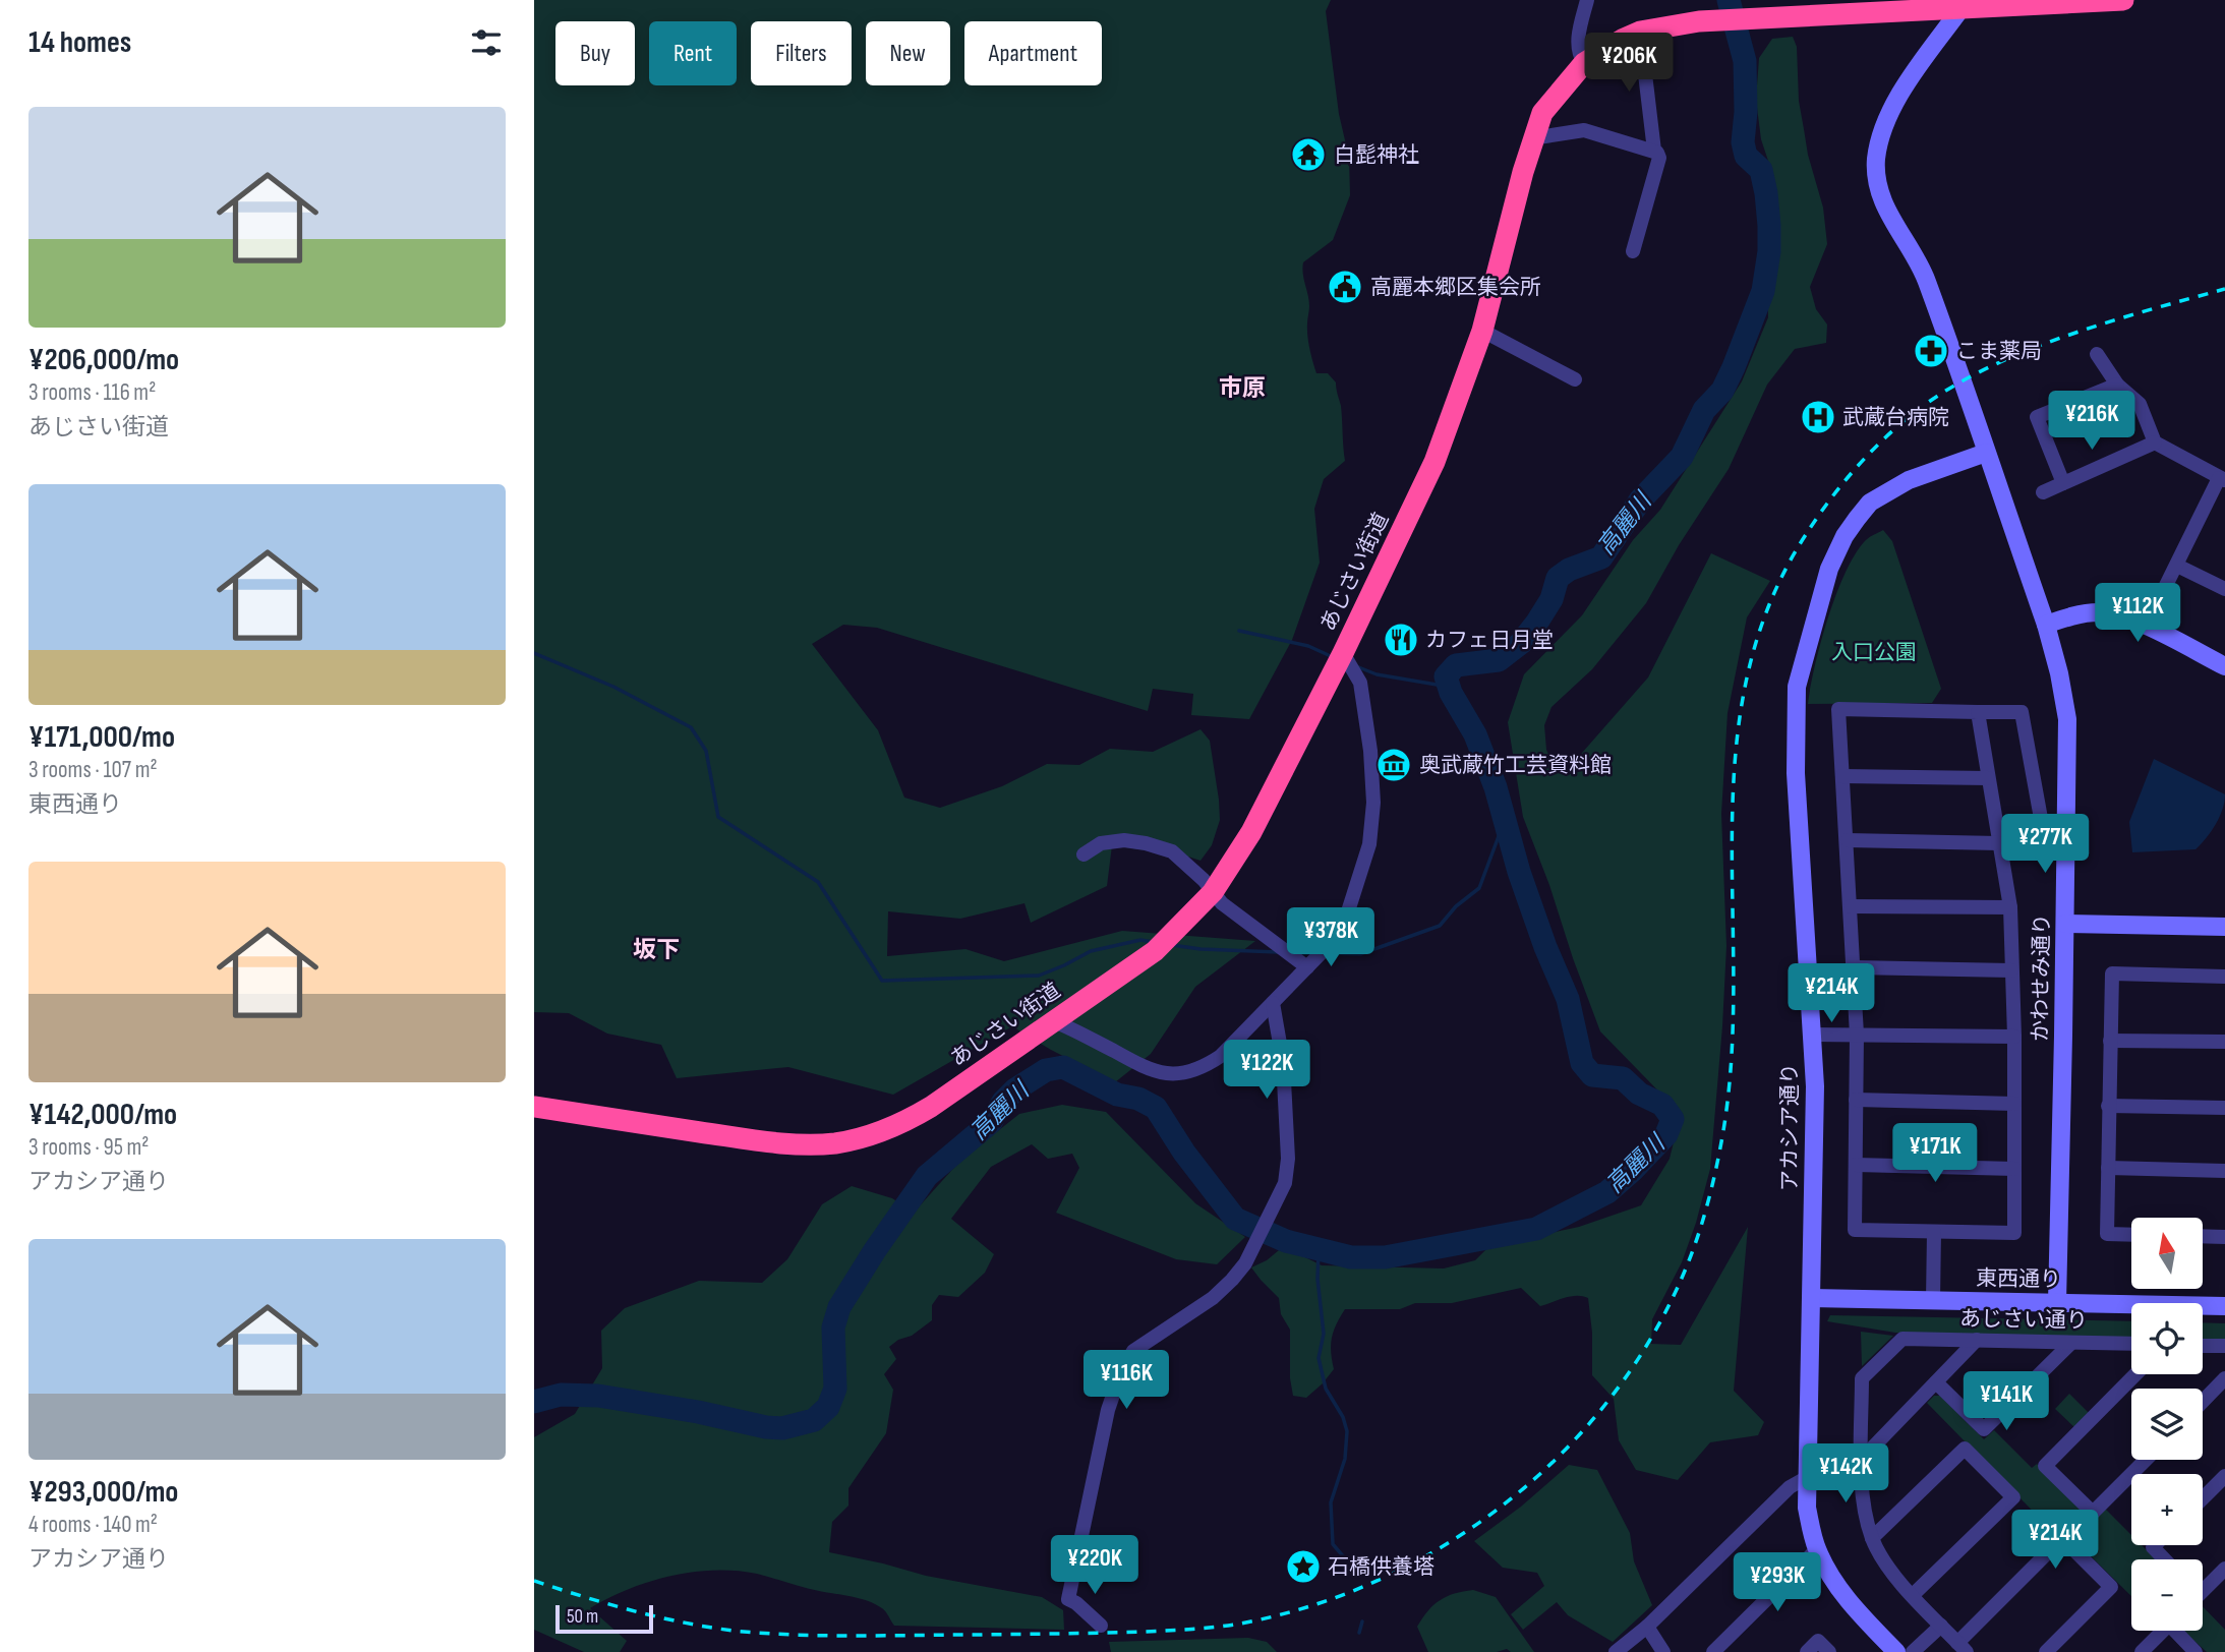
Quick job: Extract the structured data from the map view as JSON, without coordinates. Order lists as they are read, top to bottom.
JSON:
{
  "streets": {
    "highway": ["あじさい街道"],
    "street": [
      "かわせみ通り",
      "アカシア通り",
      "東西通り",
      "あじさい通り"
    ]
  },
  "crossings": [
    ["あじさい街道", "かわせみ通り"],
    ["かわせみ通り", "アカシア通り"],
    ["かわせみ通り", "東西通り"],
    ["アカシア通り", "東西通り"]
  ],
  "districts": ["市原", "坂下"],
  "water": ["高麗川"],
  "parks": ["入口公園"],
  "places": {
    "temple": ["白髭神社"],
    "public building": ["高麗本郷区集会所"],
    "pharmacy": ["こま薬局"],
    "hospital": ["武蔵台病院"],
    "restaurant": ["カフェ日月堂"],
    "museum": ["奥武蔵竹工芸資料館"],
    "place": ["石橋供養塔"]
  },
  "scale_bar": "50 m",
  "north": "top",
  "page": {
    "heading": "14 homes",
    "chip": [
      "Buy",
      "Rent",
      "Filters",
      "New",
      "Apartment"
    ],
    "price": [
      "¥206K",
      "¥216K",
      "¥112K",
      "¥277K",
      "¥378K",
      "¥214K",
      "¥122K",
      "¥171K",
      "¥116K",
      "¥141K",
      "¥142K",
      "¥214K",
      "¥220K",
      "¥293K"
    ],
    "list": [
      {
        "name": "¥206,000/mo",
        "note": "3 rooms · 116 m² · あじさい街道"
      },
      {
        "name": "¥171,000/mo",
        "note": "3 rooms · 107 m² · 東西通り"
      },
      {
        "name": "¥142,000/mo",
        "note": "3 rooms · 95 m² · アカシア通り"
      },
      {
        "name": "¥293,000/mo",
        "note": "4 rooms · 140 m² · アカシア通り"
      }
    ],
    "map_buttons": ["+", "−"],
    "scale": "50 m"
  }
}
